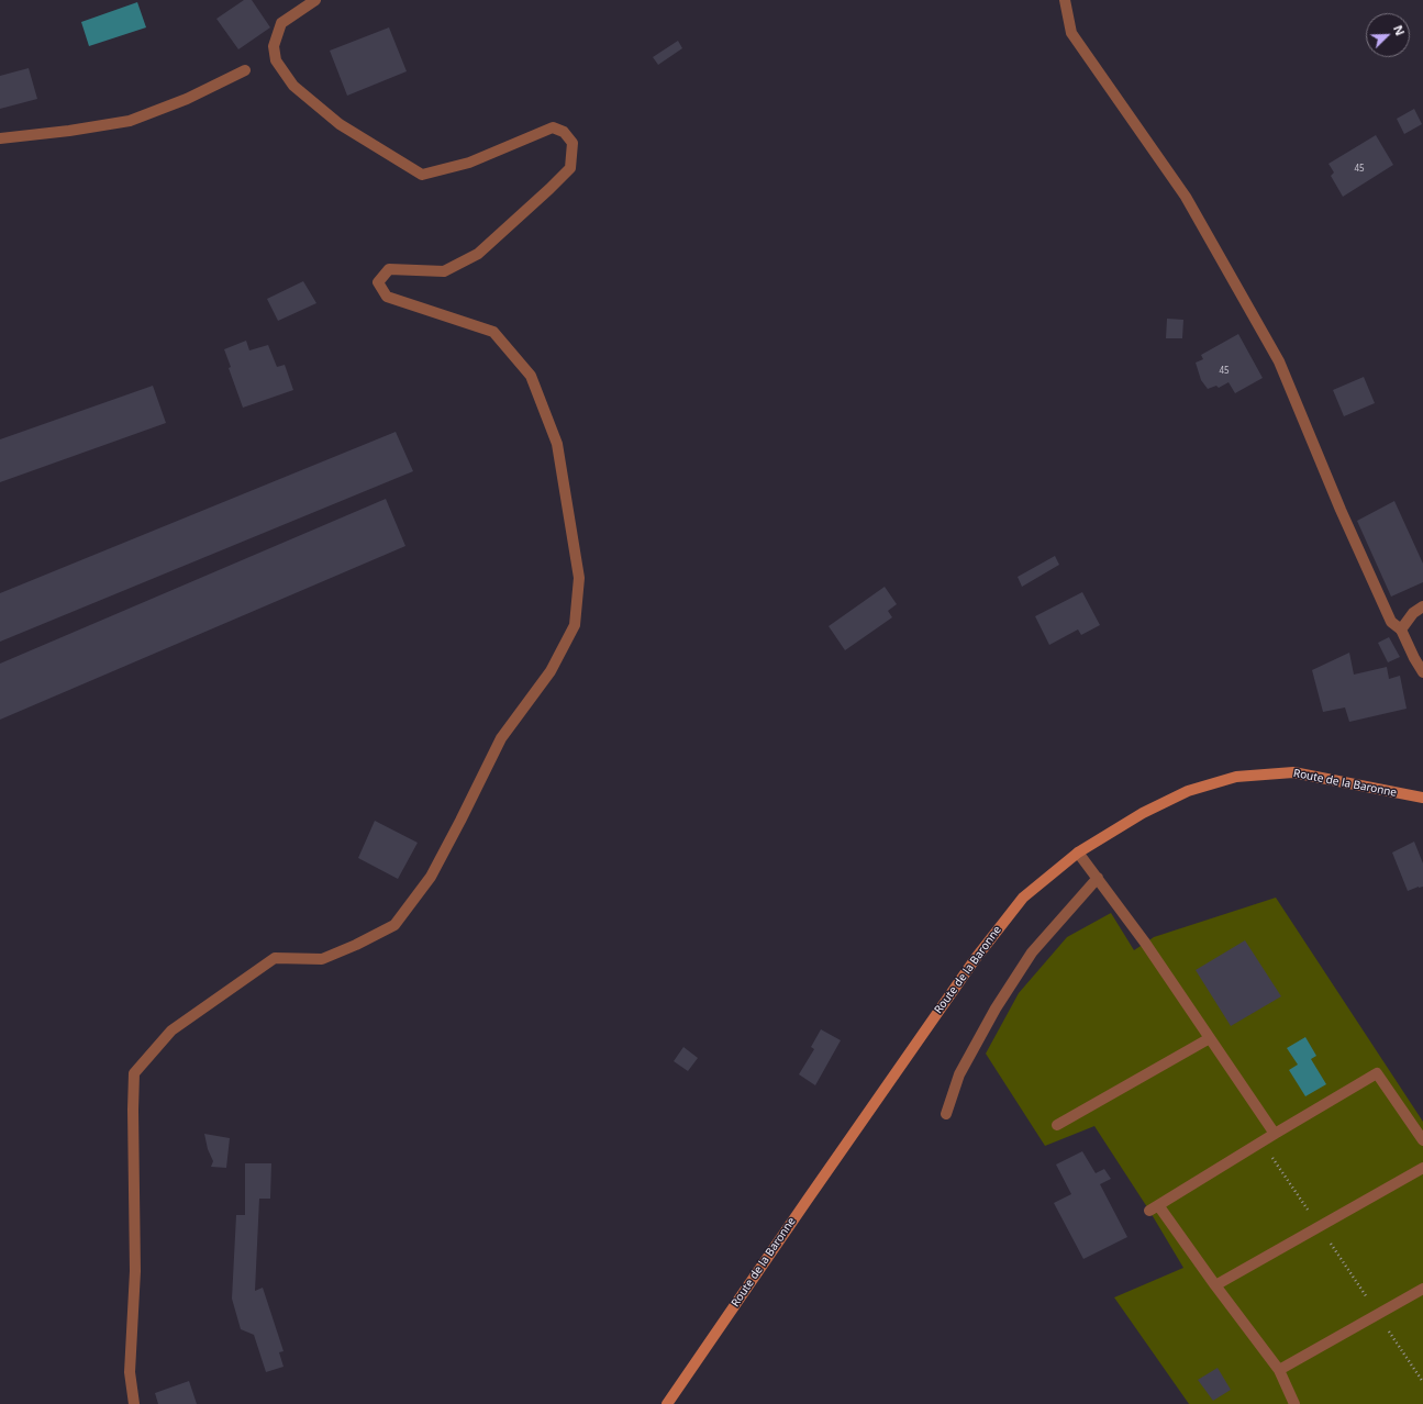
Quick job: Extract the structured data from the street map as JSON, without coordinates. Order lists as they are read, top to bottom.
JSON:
{
  "streets": {
    "main road": ["Route de la Baronne"]
  },
  "house_numbers": ["45", "45"],
  "north": "top right"
}
